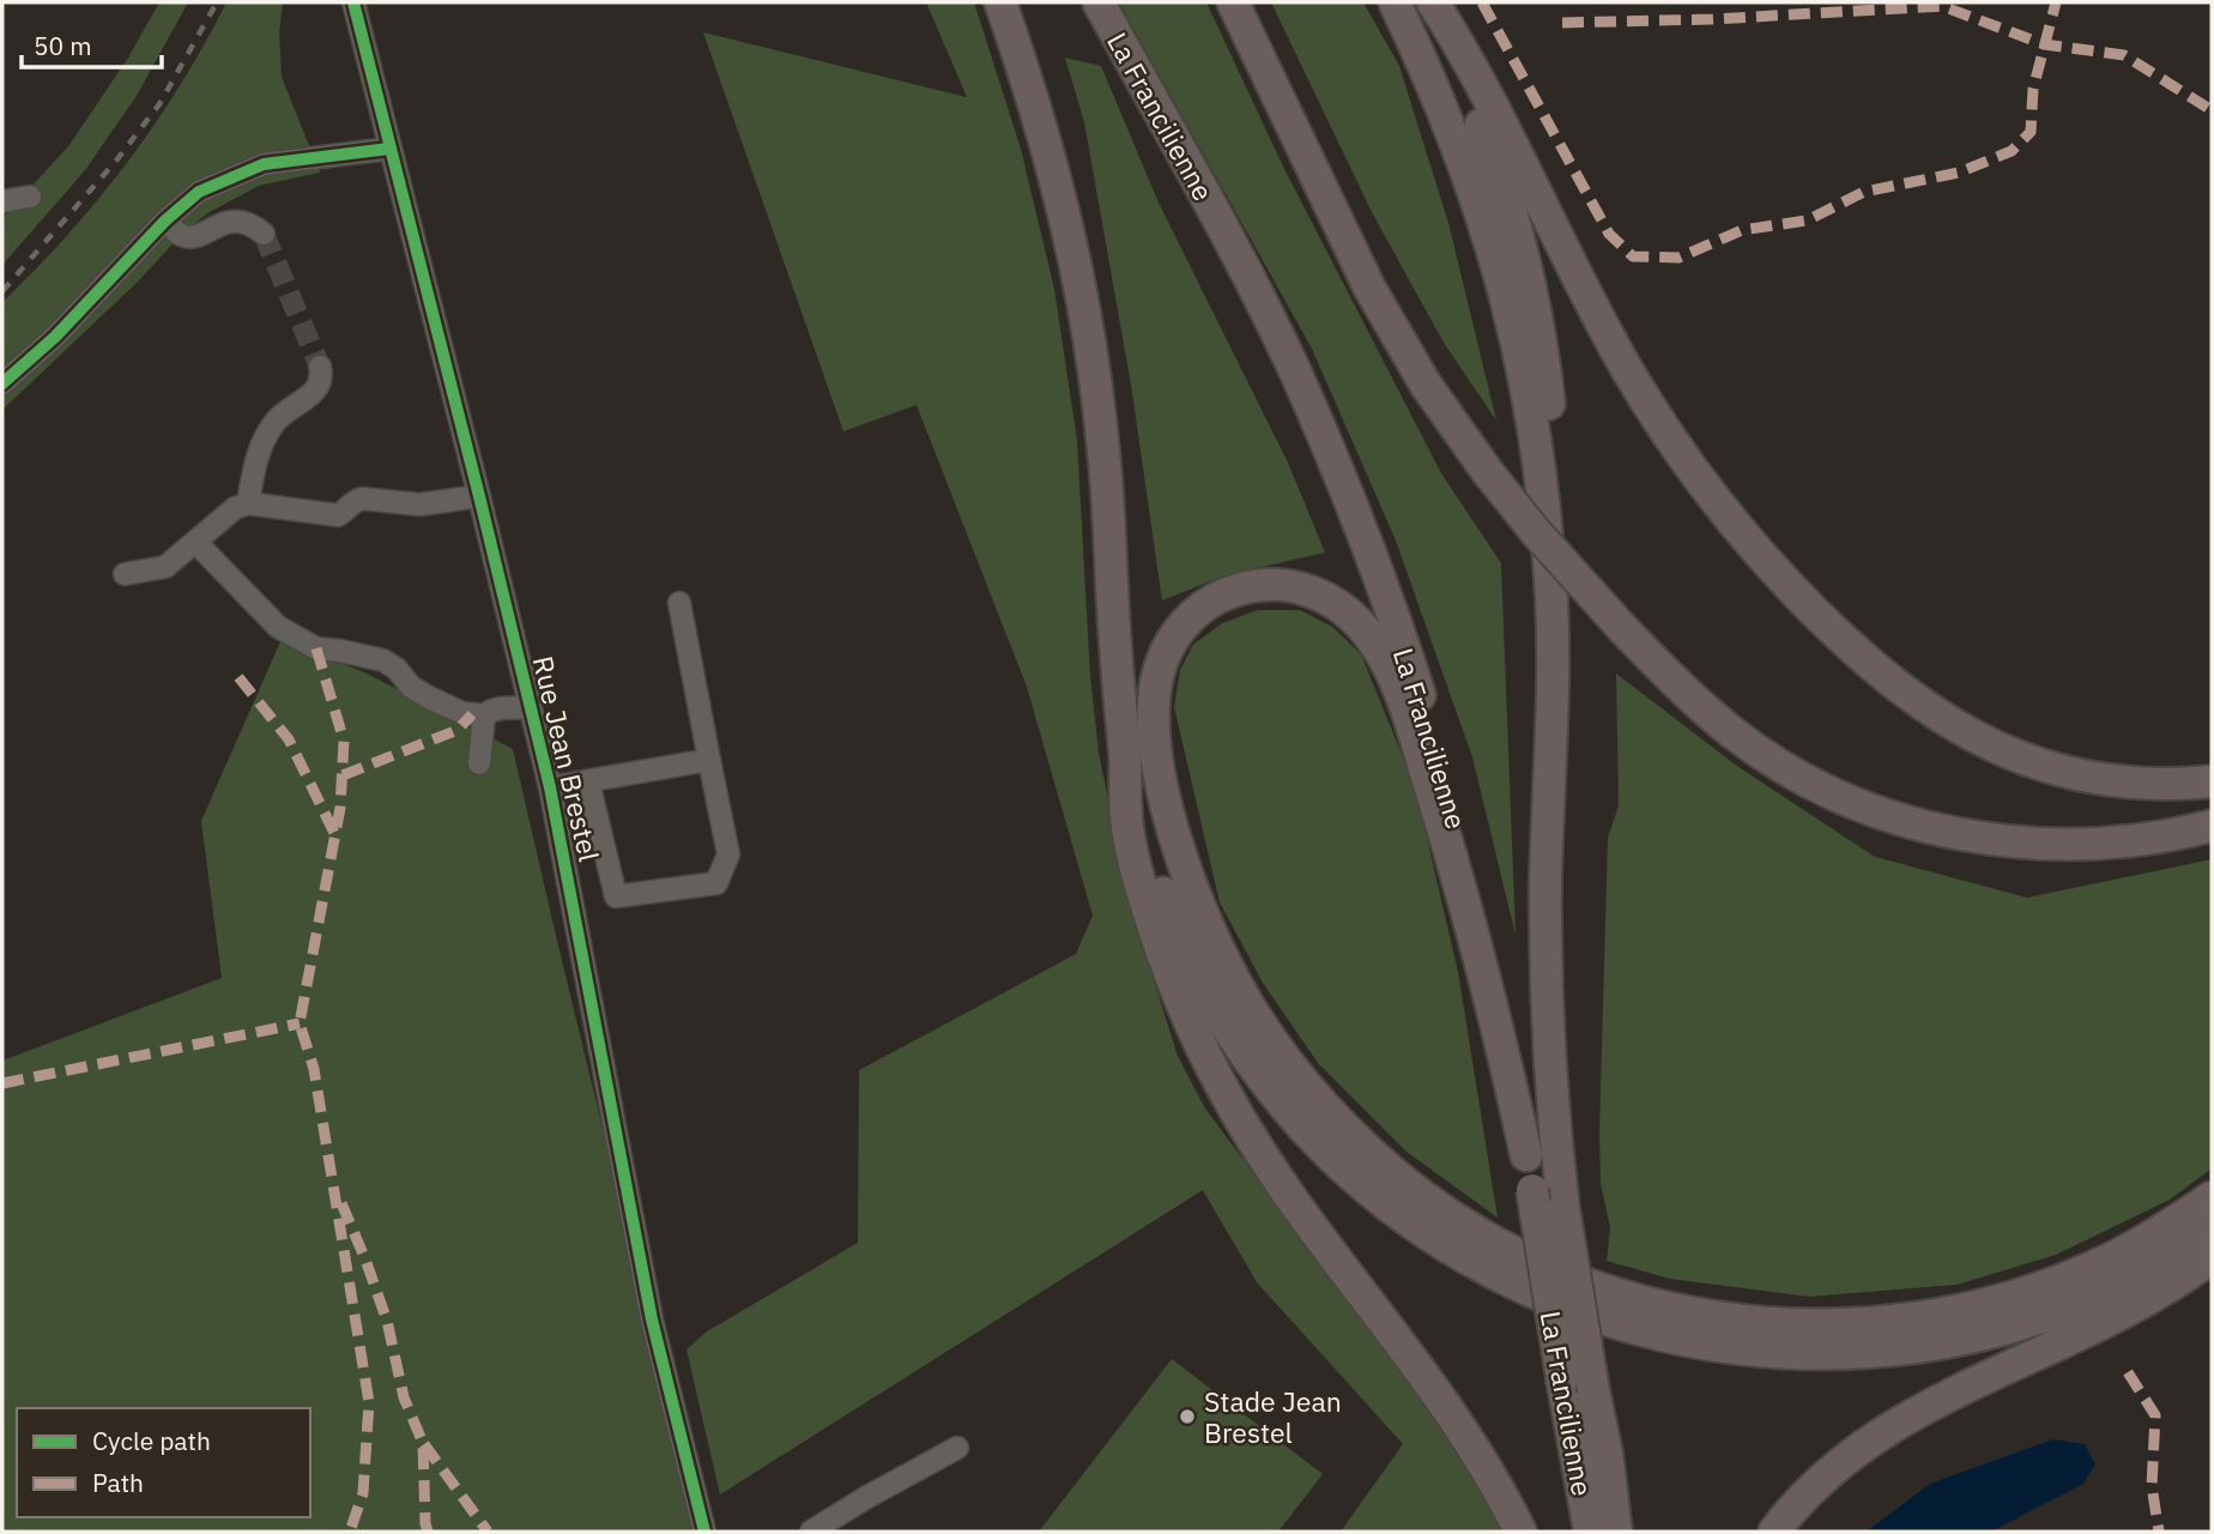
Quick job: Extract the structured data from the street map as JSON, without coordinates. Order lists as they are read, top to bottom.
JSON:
{
  "streets": {
    "highway": ["La Francilienne"],
    "street": ["Rue Jean Brestel"]
  },
  "places": ["Stade Jean Brestel"],
  "legend": ["Cycle path", "Path"],
  "scale_bar": "50 m"
}
